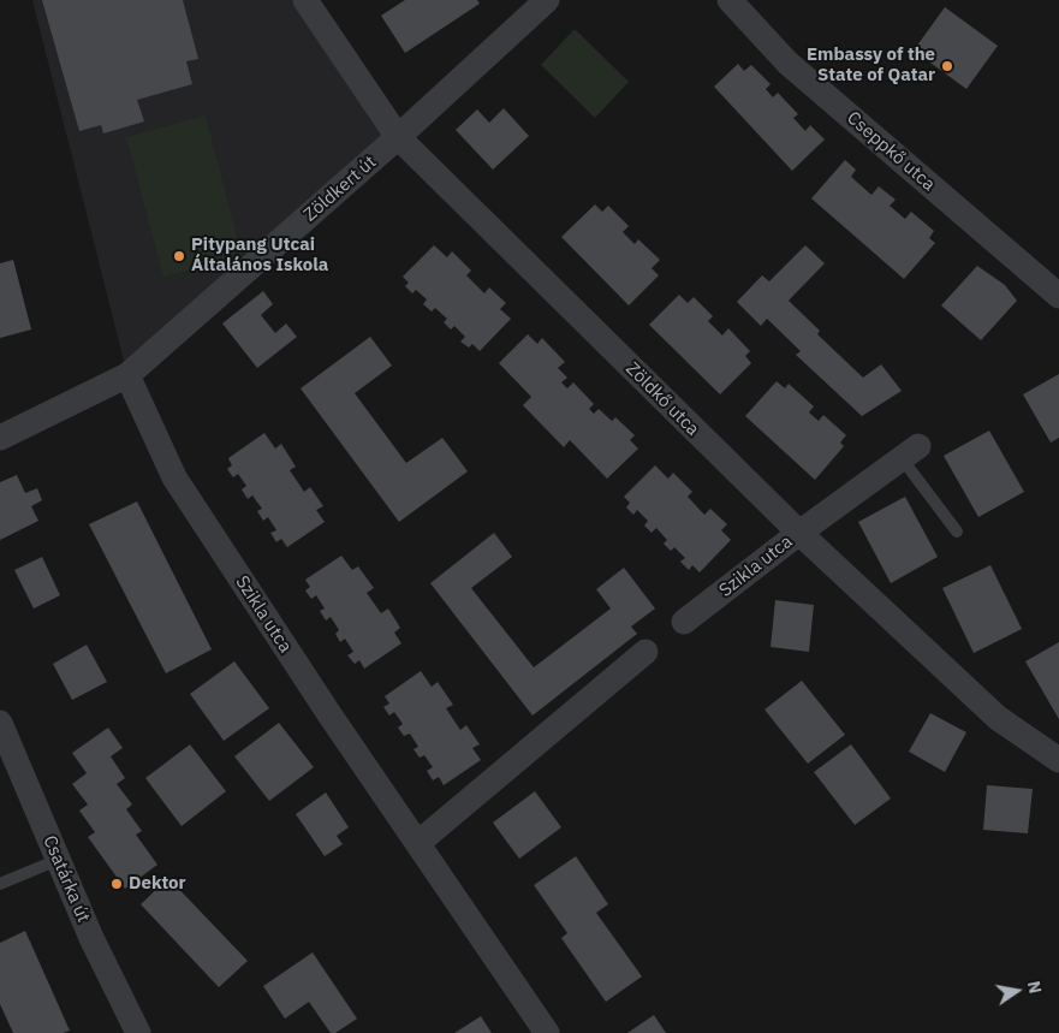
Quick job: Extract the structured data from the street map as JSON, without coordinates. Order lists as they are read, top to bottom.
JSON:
{
  "streets": {
    "street": [
      "Cseppkő utca",
      "Zöldkert út",
      "Zöldkő utca",
      "Szikla utca",
      "Csatárka út"
    ]
  },
  "crossings": [
    ["Zöldkert út", "Zöldkő utca"],
    ["Zöldkert út", "Szikla utca"],
    ["Zöldkő utca", "Szikla utca"]
  ],
  "places": ["Embassy of the State of Qatar", "Pitypang Utcai Általános Iskola", "Dektor"],
  "north": "right"
}
